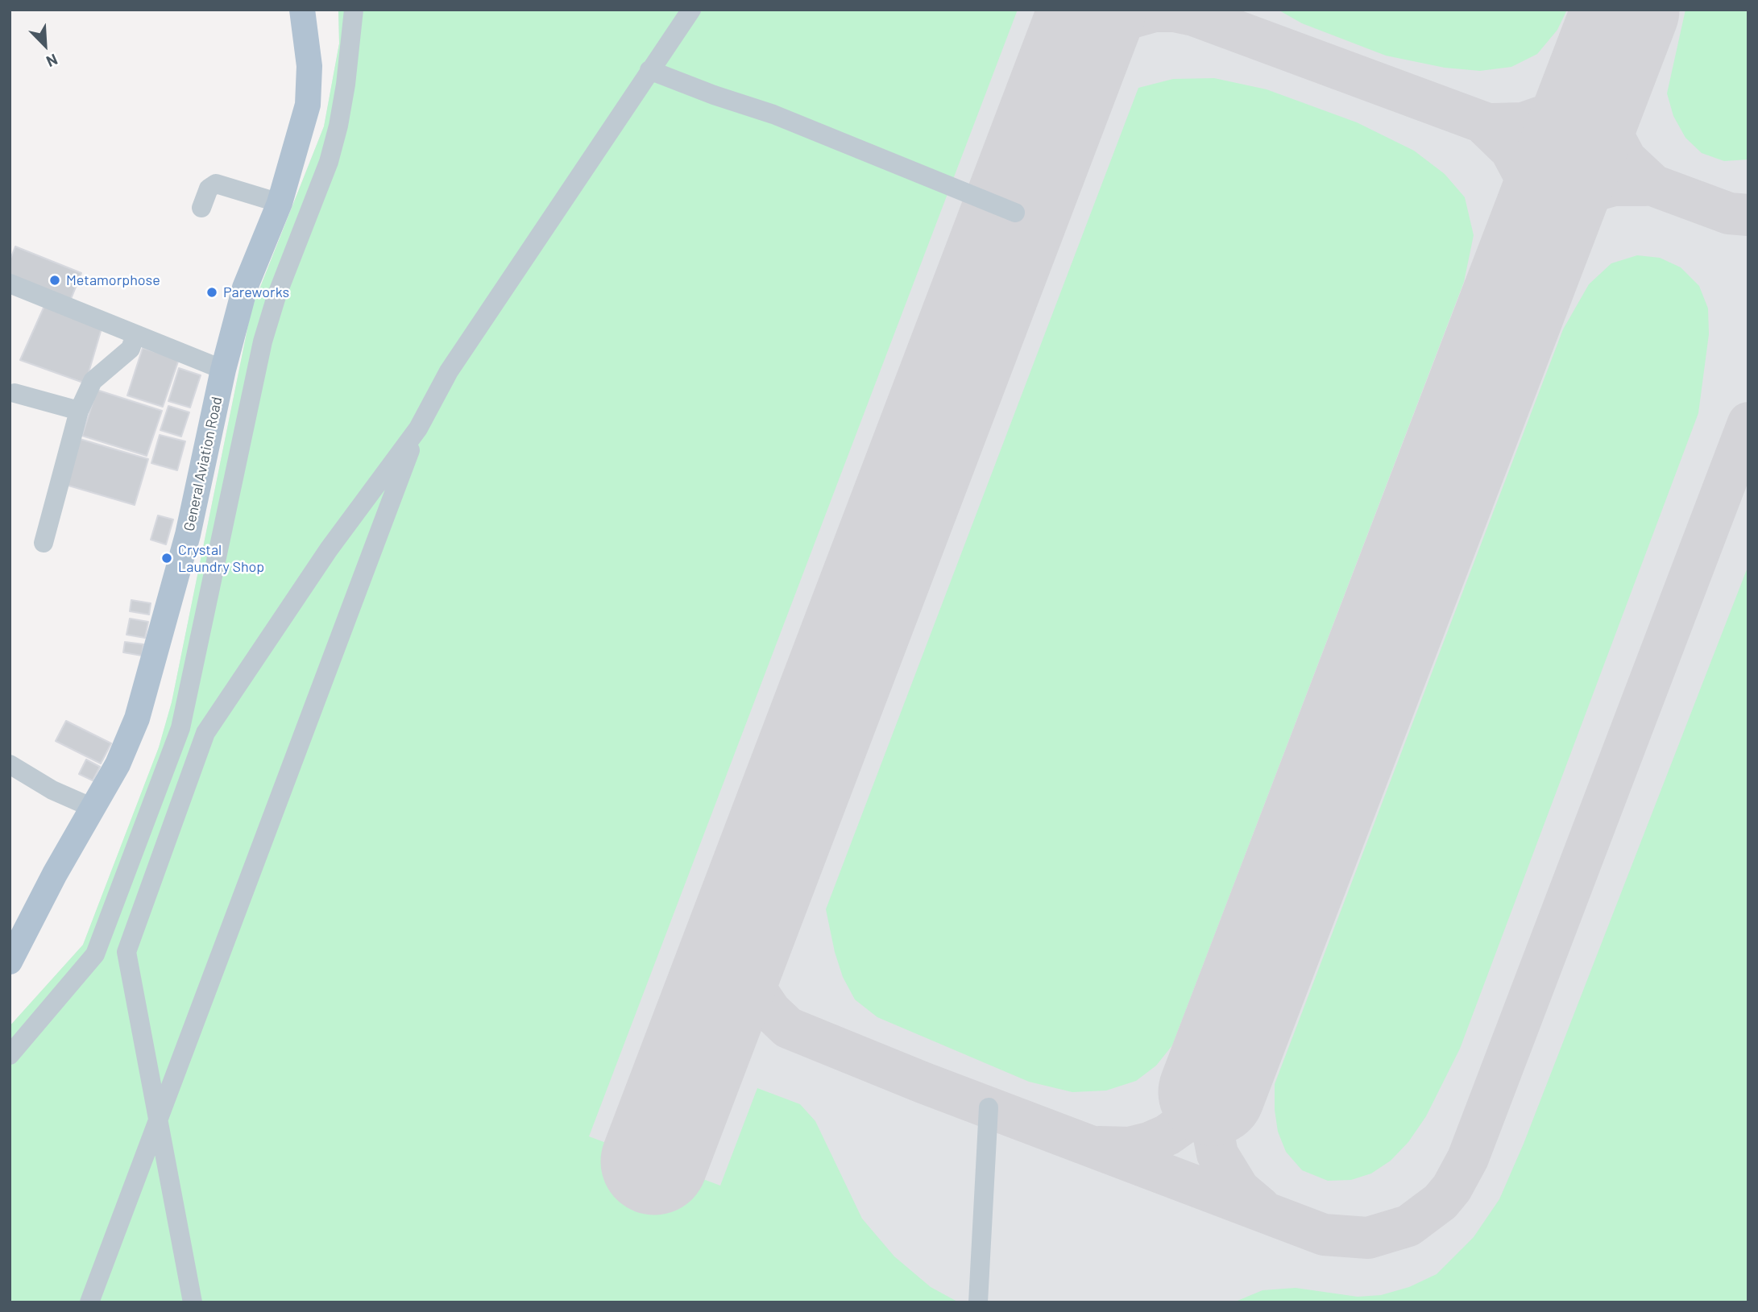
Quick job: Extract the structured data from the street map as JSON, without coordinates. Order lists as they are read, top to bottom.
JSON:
{
  "streets": {
    "main road": ["General Aviation Road"]
  },
  "places": ["Metamorphose", "Pareworks", "Crystal Laundry Shop"],
  "north": "bottom right"
}
